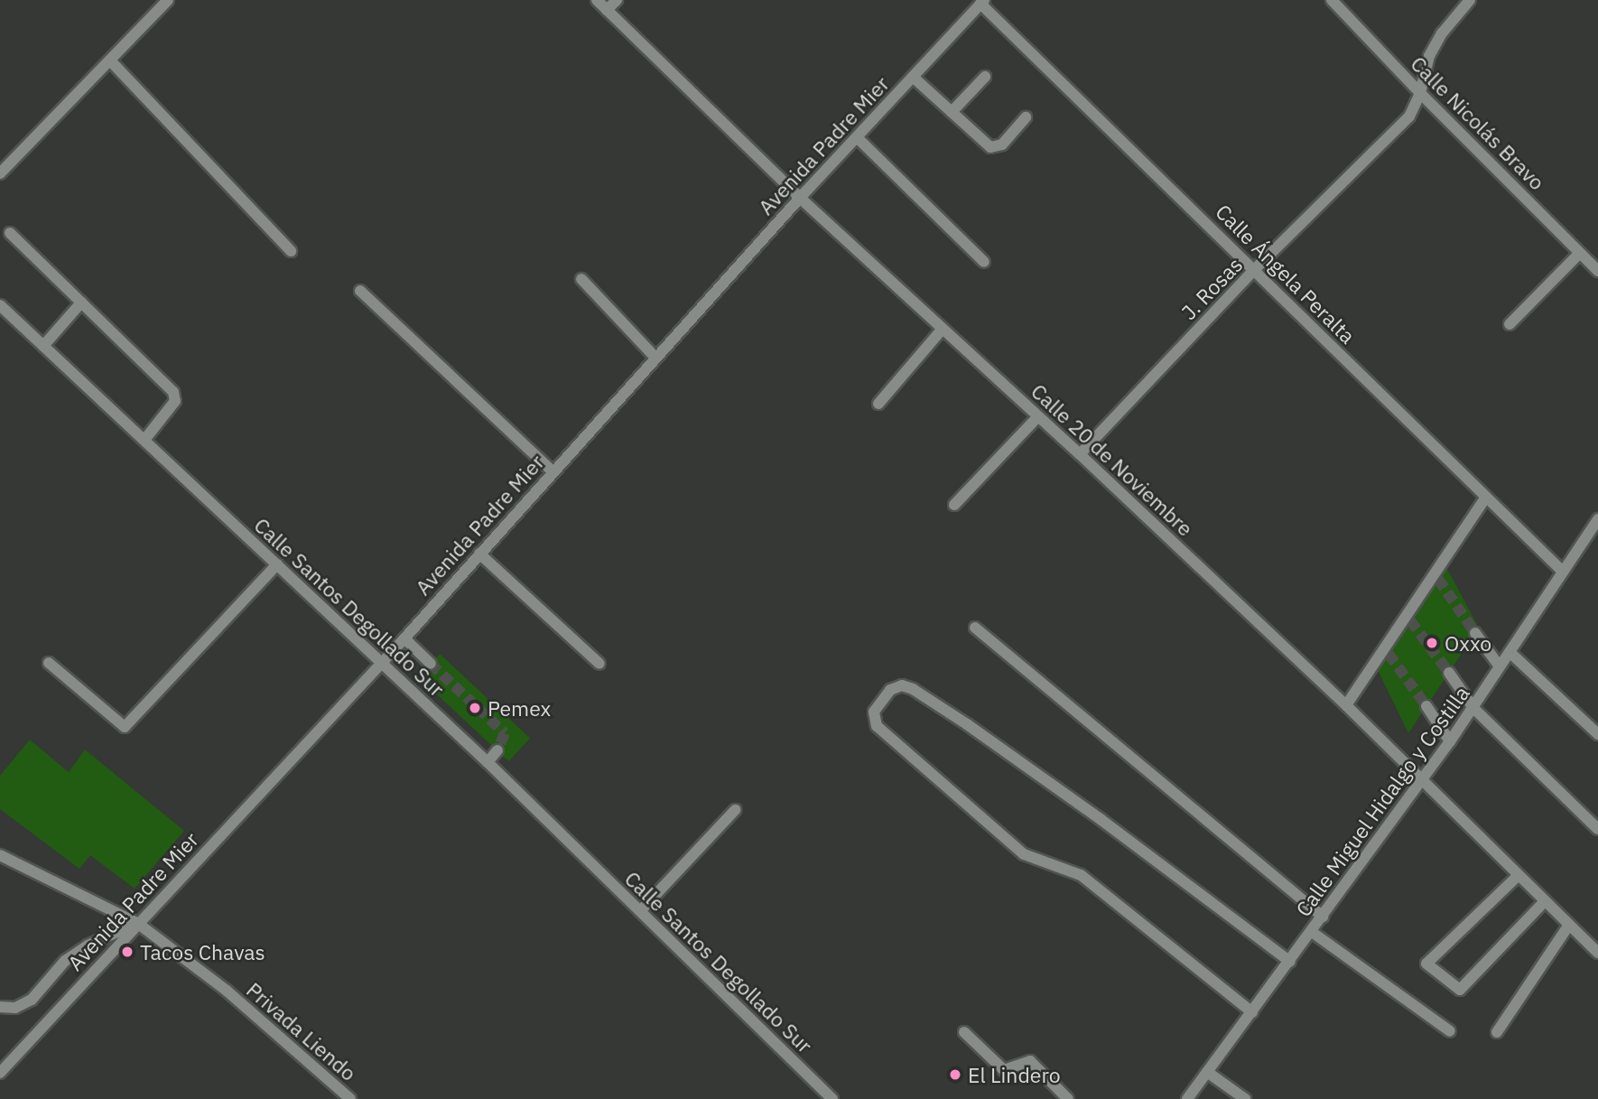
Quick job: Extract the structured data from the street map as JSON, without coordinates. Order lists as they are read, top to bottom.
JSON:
{
  "streets": {
    "street": [
      "Calle Nicolás Bravo",
      "Avenida Padre Mier",
      "Calle Ángela Peralta",
      "J. Rosas",
      "Calle 20 de Noviembre",
      "Calle Santos Degollado Sur",
      "Calle Miguel Hidalgo y Costilla",
      "Privada Liendo"
    ]
  },
  "crossings": [
    ["Calle Nicolás Bravo", "J. Rosas"],
    ["Avenida Padre Mier", "Calle Ángela Peralta"],
    ["Avenida Padre Mier", "Calle 20 de Noviembre"],
    ["Avenida Padre Mier", "Calle Santos Degollado Sur"],
    ["Avenida Padre Mier", "Privada Liendo"],
    ["Calle Ángela Peralta", "J. Rosas"],
    ["Calle Ángela Peralta", "Calle Miguel Hidalgo y Costilla"],
    ["J. Rosas", "Calle 20 de Noviembre"],
    ["Calle 20 de Noviembre", "Calle Miguel Hidalgo y Costilla"]
  ],
  "places": [
    "Oxxo",
    "Pemex",
    "Tacos Chavas",
    "El Lindero"
  ]
}
